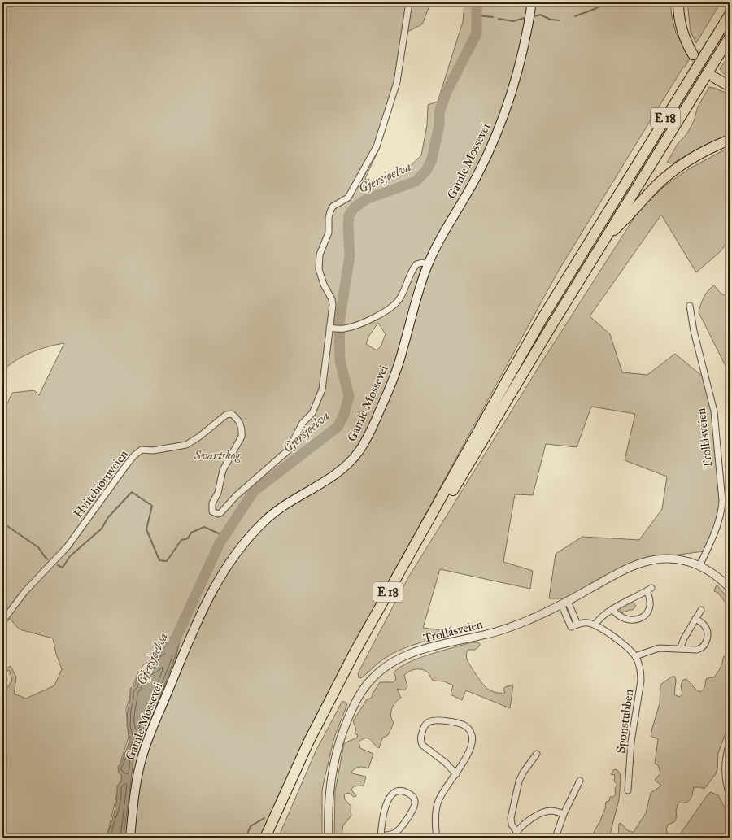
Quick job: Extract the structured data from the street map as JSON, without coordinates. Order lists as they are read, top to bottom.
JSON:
{
  "streets": {
    "highway": ["E 18"],
    "main road": ["Gamle Mossevei"],
    "street": ["Trollåsveien", "Hvitebjørnveien", "Sponstubben"]
  },
  "water": ["Gjersjøelva"],
  "parks": ["Svartskog"]
}
